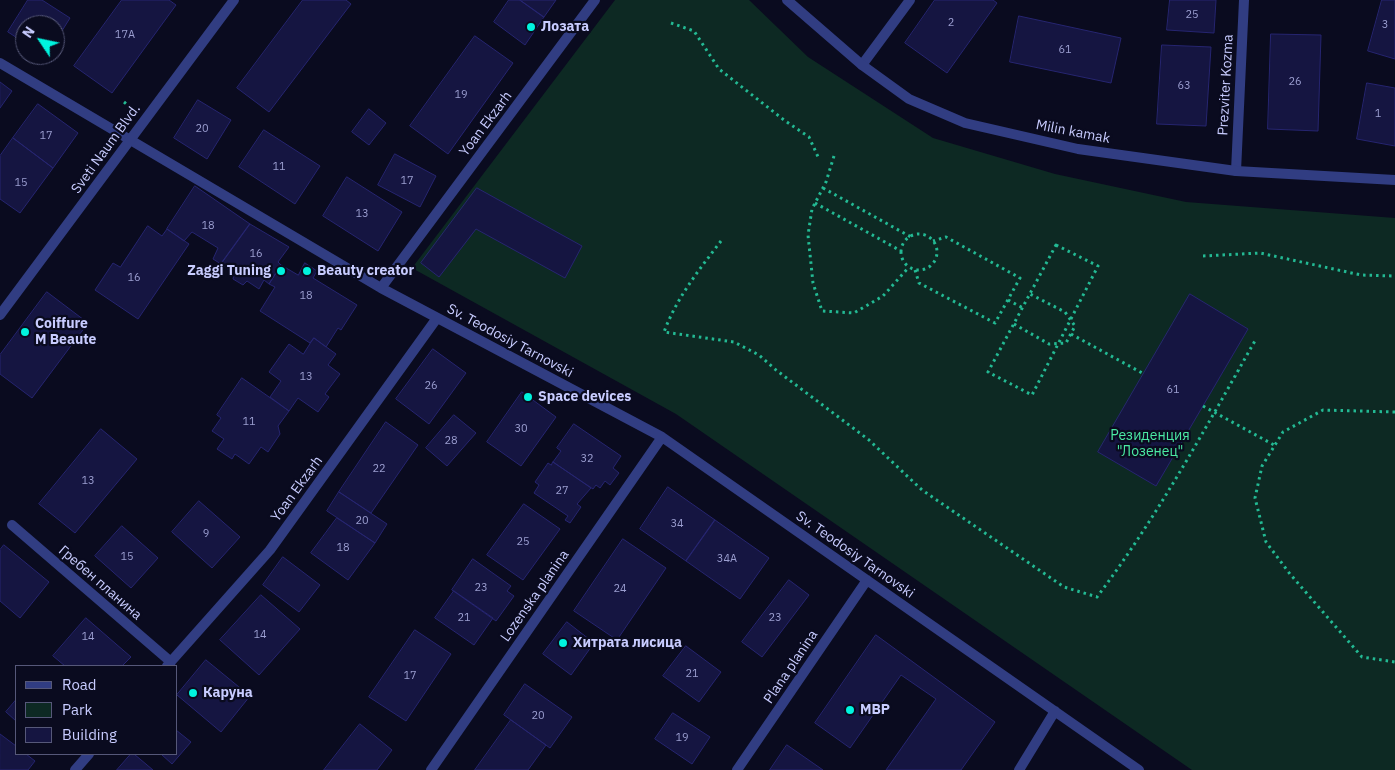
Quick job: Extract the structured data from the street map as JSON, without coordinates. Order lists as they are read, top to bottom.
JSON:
{
  "streets": {
    "street": [
      "Prezviter Kozma",
      "Yoan Ekzarh",
      "Milin kamak",
      "Sveti Naum Blvd.",
      "Sv. Teodosiy Tarnovski",
      "Гребен планина",
      "Lozenska planina",
      "Plana planina"
    ]
  },
  "crossings": [
    ["Prezviter Kozma", "Milin kamak"],
    ["Yoan Ekzarh", "Sv. Teodosiy Tarnovski"],
    ["Yoan Ekzarh", "Гребен планина"],
    ["Sveti Naum Blvd.", "Sv. Teodosiy Tarnovski"],
    ["Sv. Teodosiy Tarnovski", "Lozenska planina"],
    ["Sv. Teodosiy Tarnovski", "Plana planina"]
  ],
  "parks": ["Резиденция \"Лозенец\""],
  "places": [
    "Лозата",
    "Zaggi Tuning",
    "Beauty creator",
    "Coiffure M Beaute",
    "Space devices",
    "Хитрата лисица",
    "Каруна",
    "МВР"
  ],
  "house_numbers": [
    "25",
    "2",
    "3",
    "17А",
    "61",
    "26",
    "63",
    "19",
    "1",
    "20",
    "17",
    "11",
    "17",
    "15",
    "13",
    "18",
    "16",
    "16",
    "18",
    "13",
    "26",
    "61",
    "11",
    "30",
    "28",
    "32",
    "22",
    "13",
    "27",
    "20",
    "34",
    "9",
    "25",
    "18",
    "15",
    "34А",
    "23",
    "24",
    "21",
    "23",
    "14",
    "14",
    "21",
    "17",
    "20",
    "19"
  ],
  "legend": ["Road", "Park", "Building"],
  "north": "top left"
}
